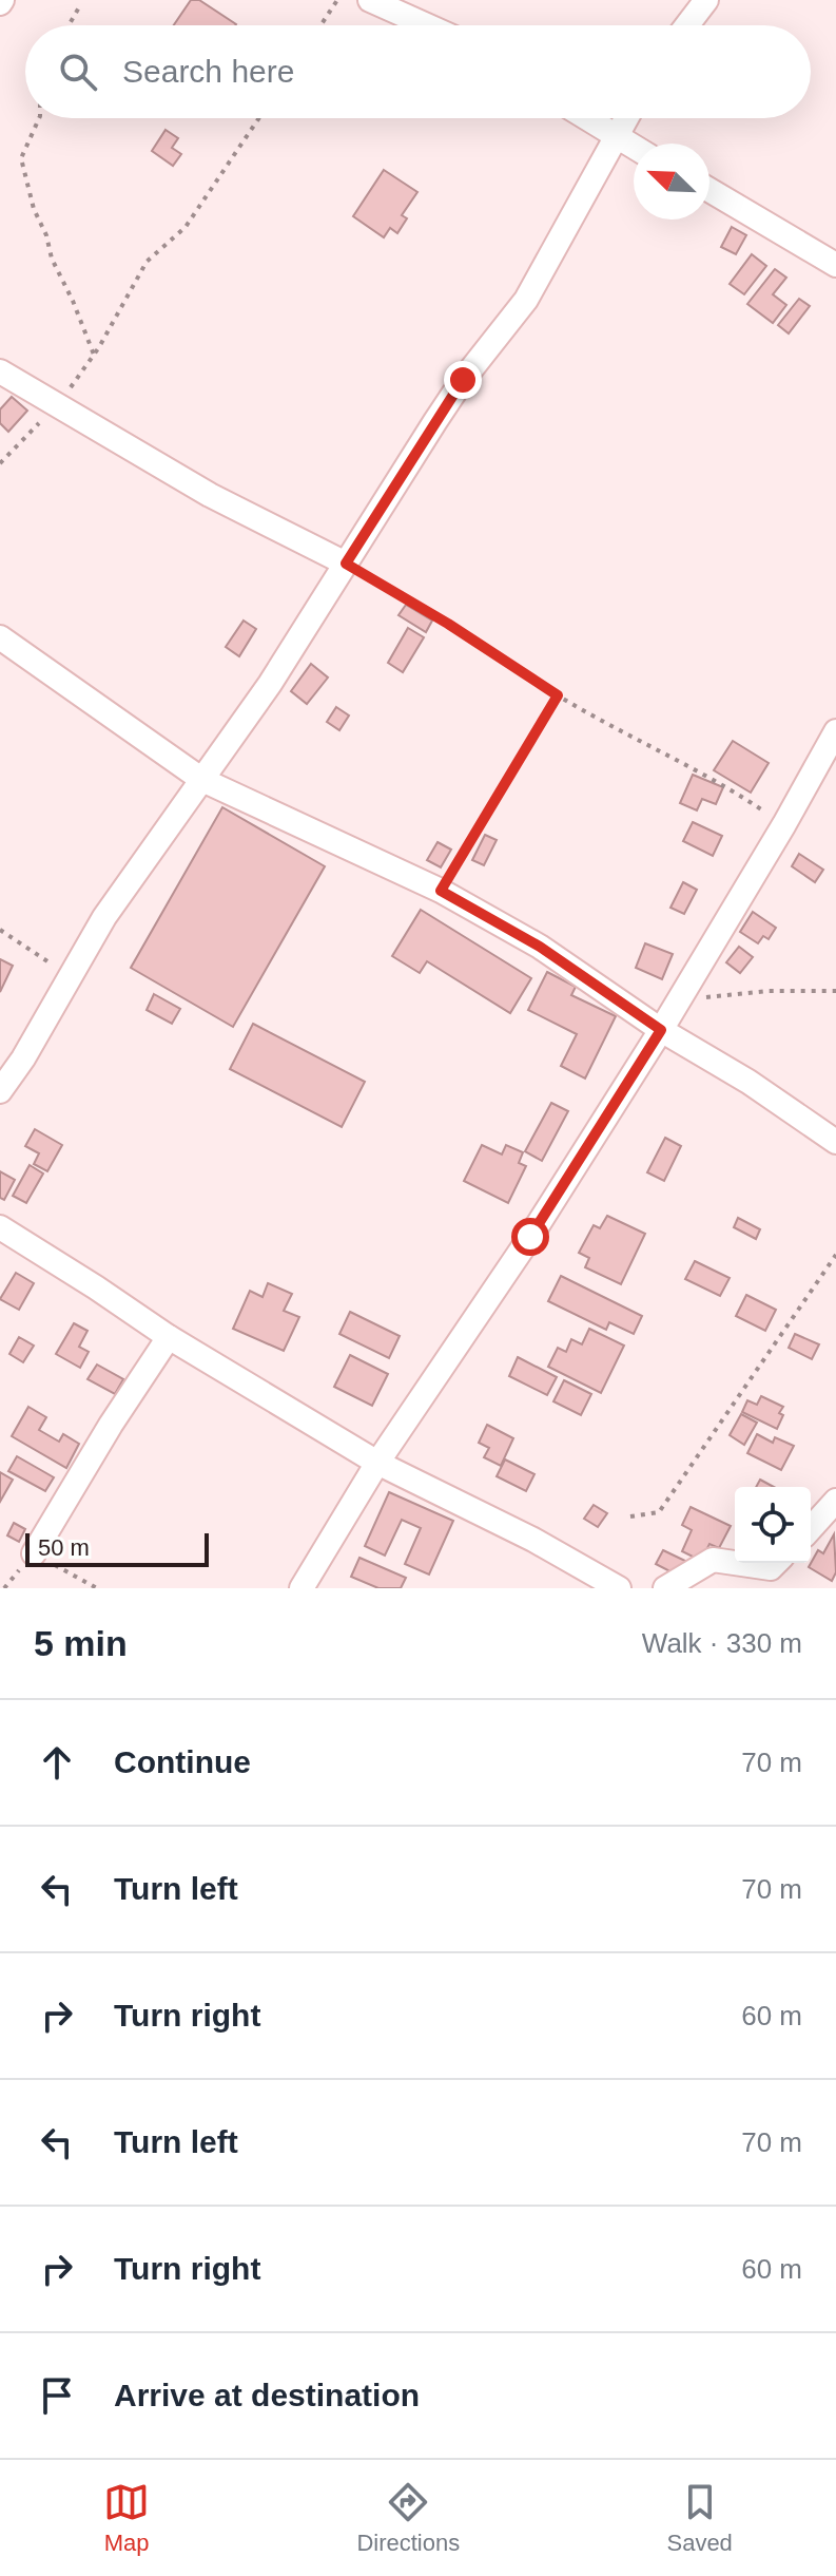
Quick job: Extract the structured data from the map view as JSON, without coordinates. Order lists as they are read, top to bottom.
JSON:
{
  "scale_bar": "50 m",
  "north": "top left",
  "page": {
    "search": "Search here",
    "scale": "50 m",
    "heading": ["5 min", "Walk · 330 m"],
    "list": [
      ["Continue", "70 m"],
      ["Turn left", "70 m"],
      ["Turn right", "60 m"],
      ["Turn left", "70 m"],
      ["Turn right", "60 m"],
      "Arrive at destination"
    ],
    "nav": ["Map", "Directions", "Saved"]
  }
}
